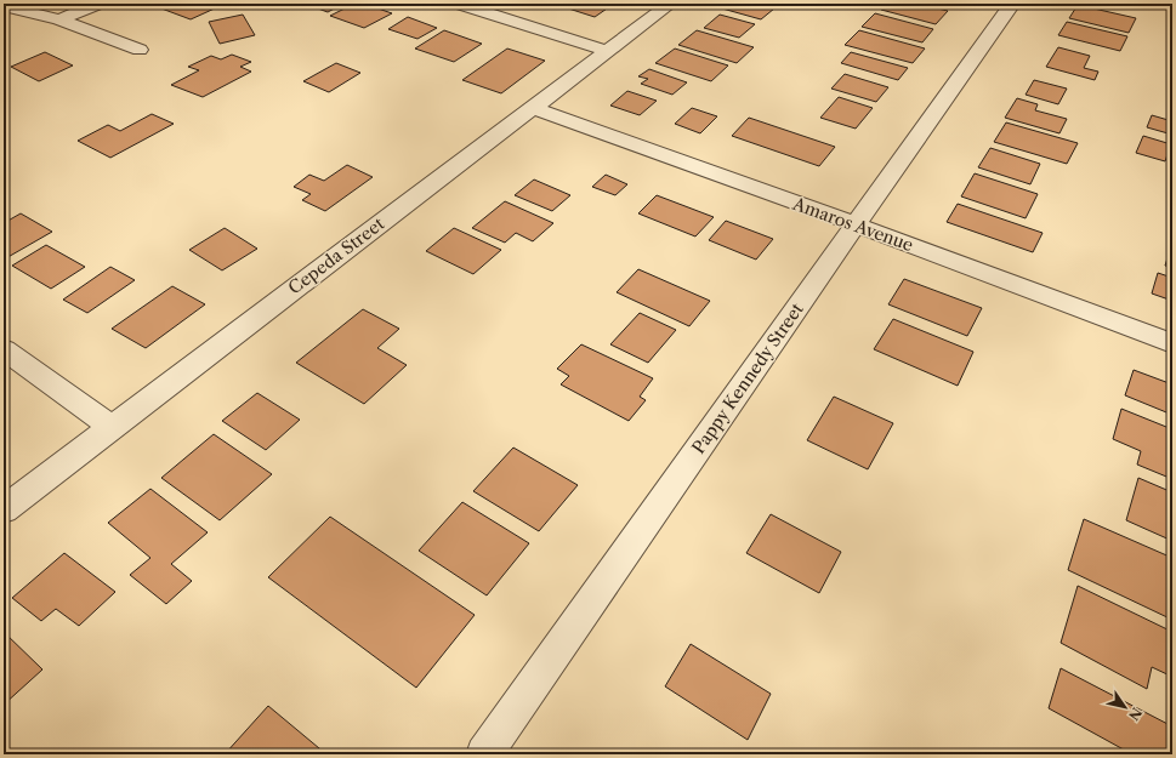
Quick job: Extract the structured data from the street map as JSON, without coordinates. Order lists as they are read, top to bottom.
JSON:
{
  "streets": {
    "street": ["Amaros Avenue", "Cepeda Street", "Pappy Kennedy Street"]
  },
  "crossings": [
    ["Amaros Avenue", "Cepeda Street"],
    ["Amaros Avenue", "Pappy Kennedy Street"]
  ],
  "north": "bottom right"
}
